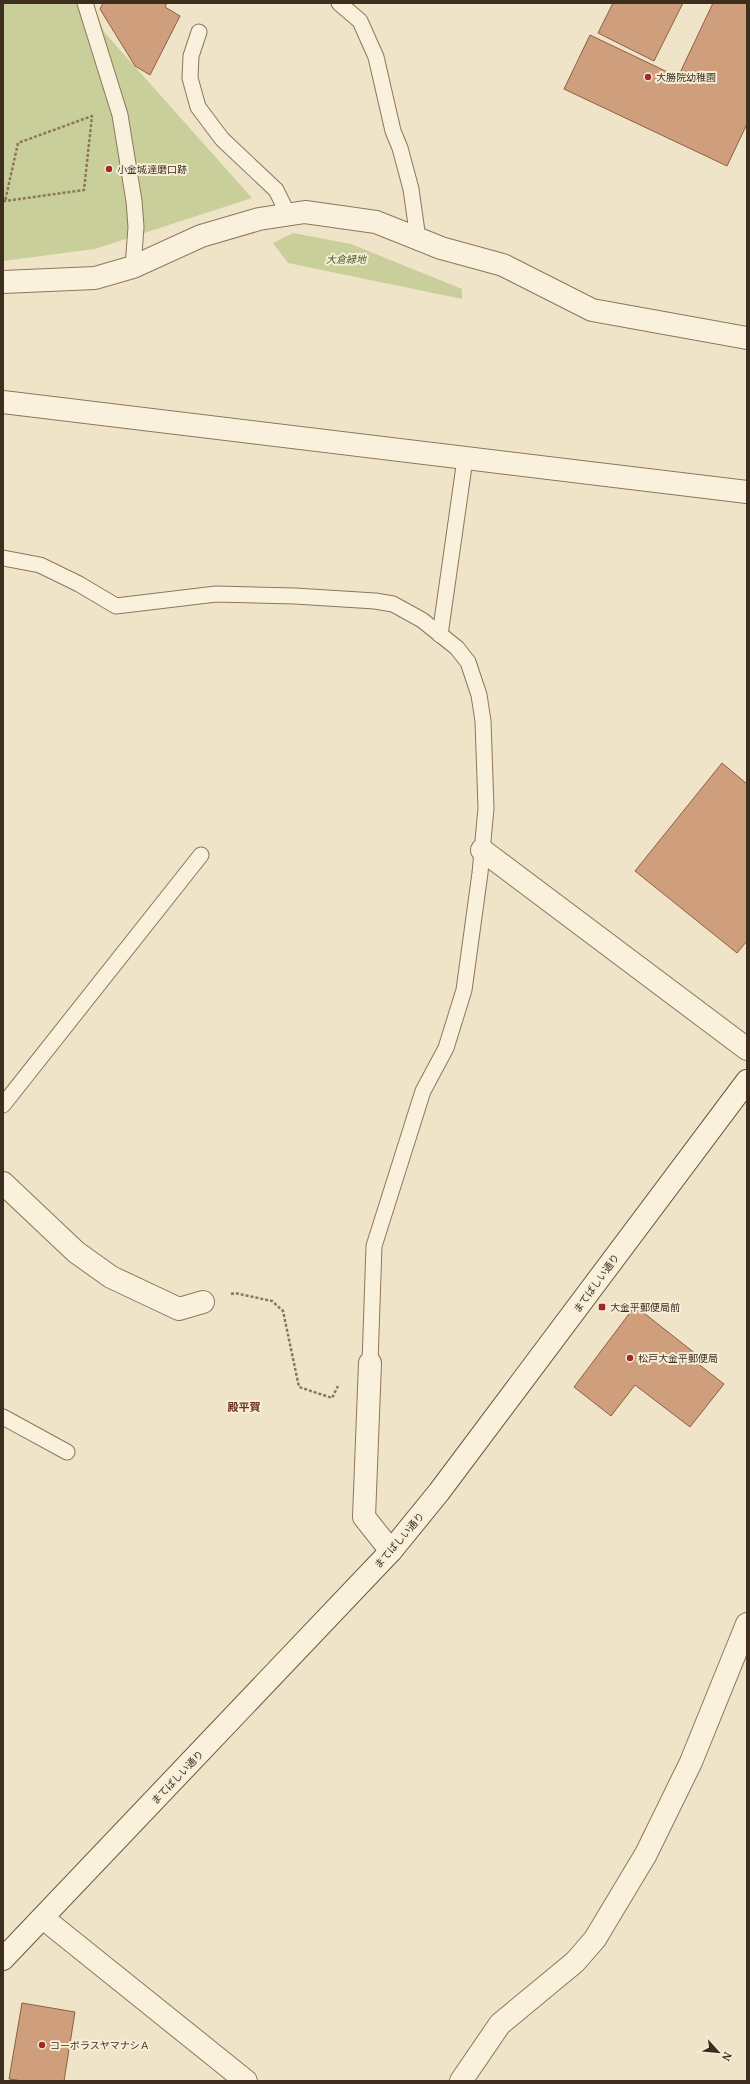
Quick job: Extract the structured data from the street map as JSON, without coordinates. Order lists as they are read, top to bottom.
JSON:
{
  "streets": {
    "street": ["まてばしい通り"]
  },
  "districts": ["殿平賀"],
  "parks": ["大倉緑地"],
  "places": {
    "other": [
      "大勝院幼稚園",
      "小金城達磨口跡",
      "松戸大金平郵便局",
      "コーポラスヤマナシＡ"
    ],
    "transit": ["大金平郵便局前"]
  },
  "north": "bottom right"
}
